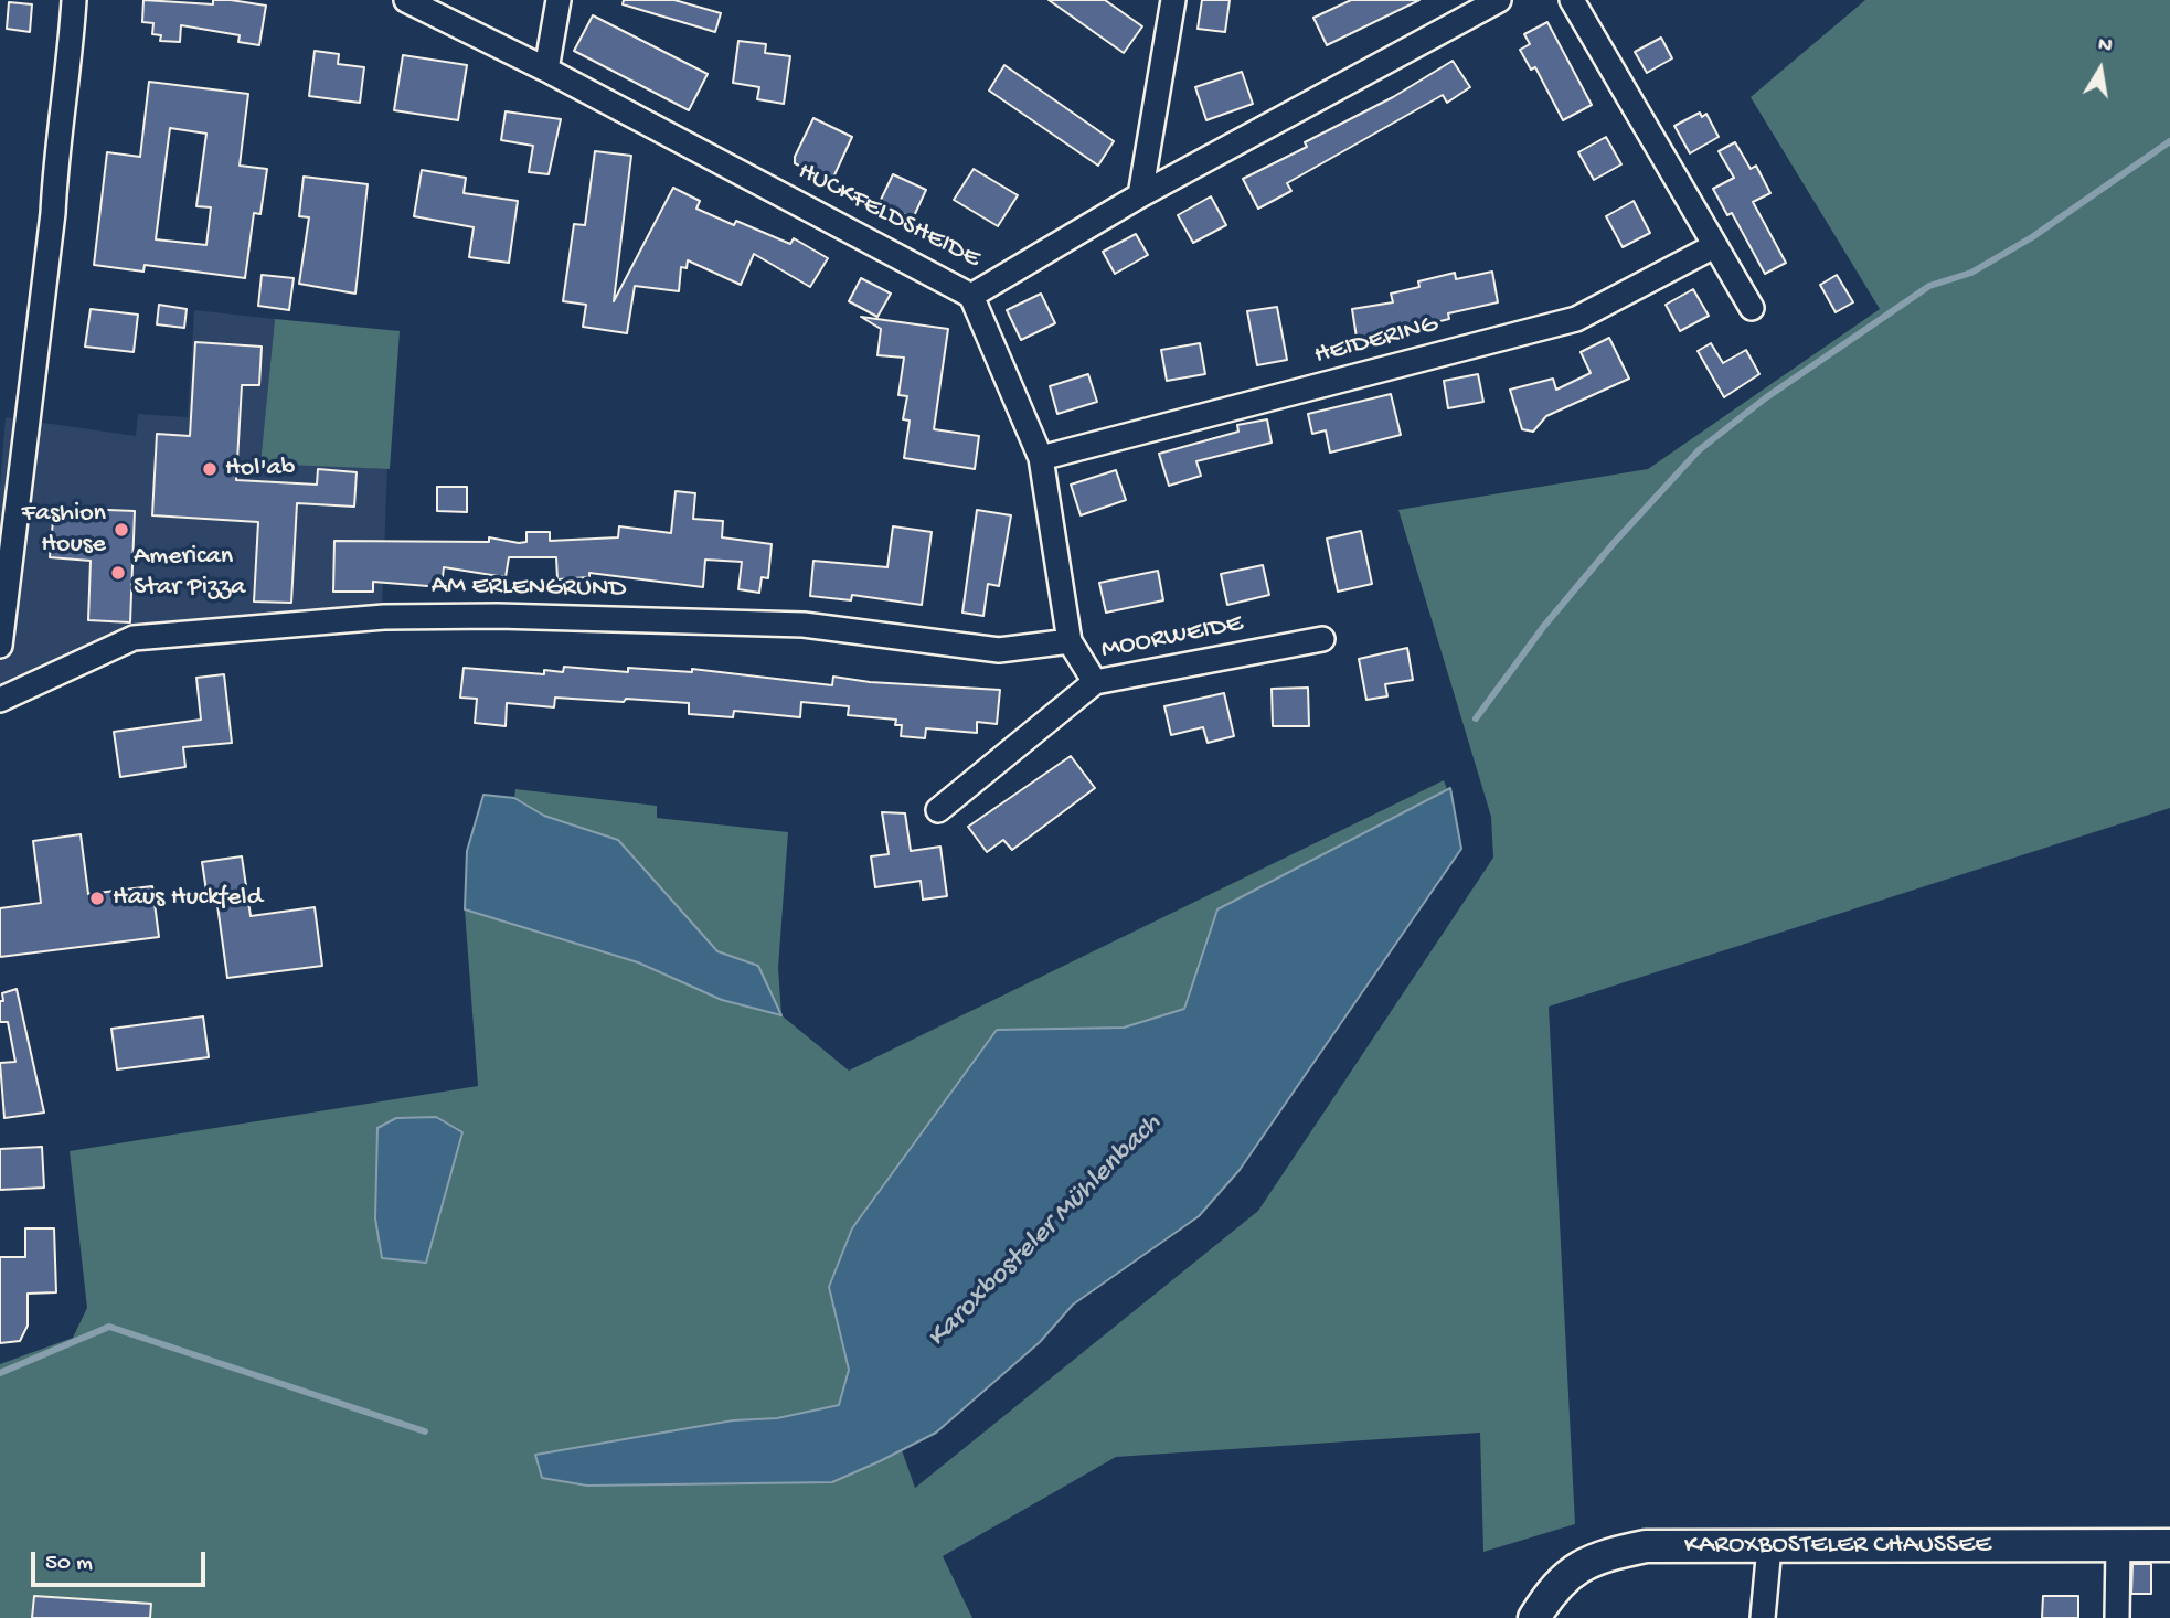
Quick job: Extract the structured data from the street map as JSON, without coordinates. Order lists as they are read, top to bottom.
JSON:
{
  "streets": {
    "street": [
      "HUCKFELDSHEIDE",
      "HEIDERING",
      "AM ERLENGRUND",
      "MOORWEIDE",
      "KAROXBOSTELER CHAUSSEE"
    ]
  },
  "water": ["Karoxbosteler Mühlenbach"],
  "places": [
    "Hol'ab",
    "Fashion House",
    "American Star Pizza",
    "Haus Huckfeld"
  ],
  "scale_bar": "50 m",
  "north": "top"
}
